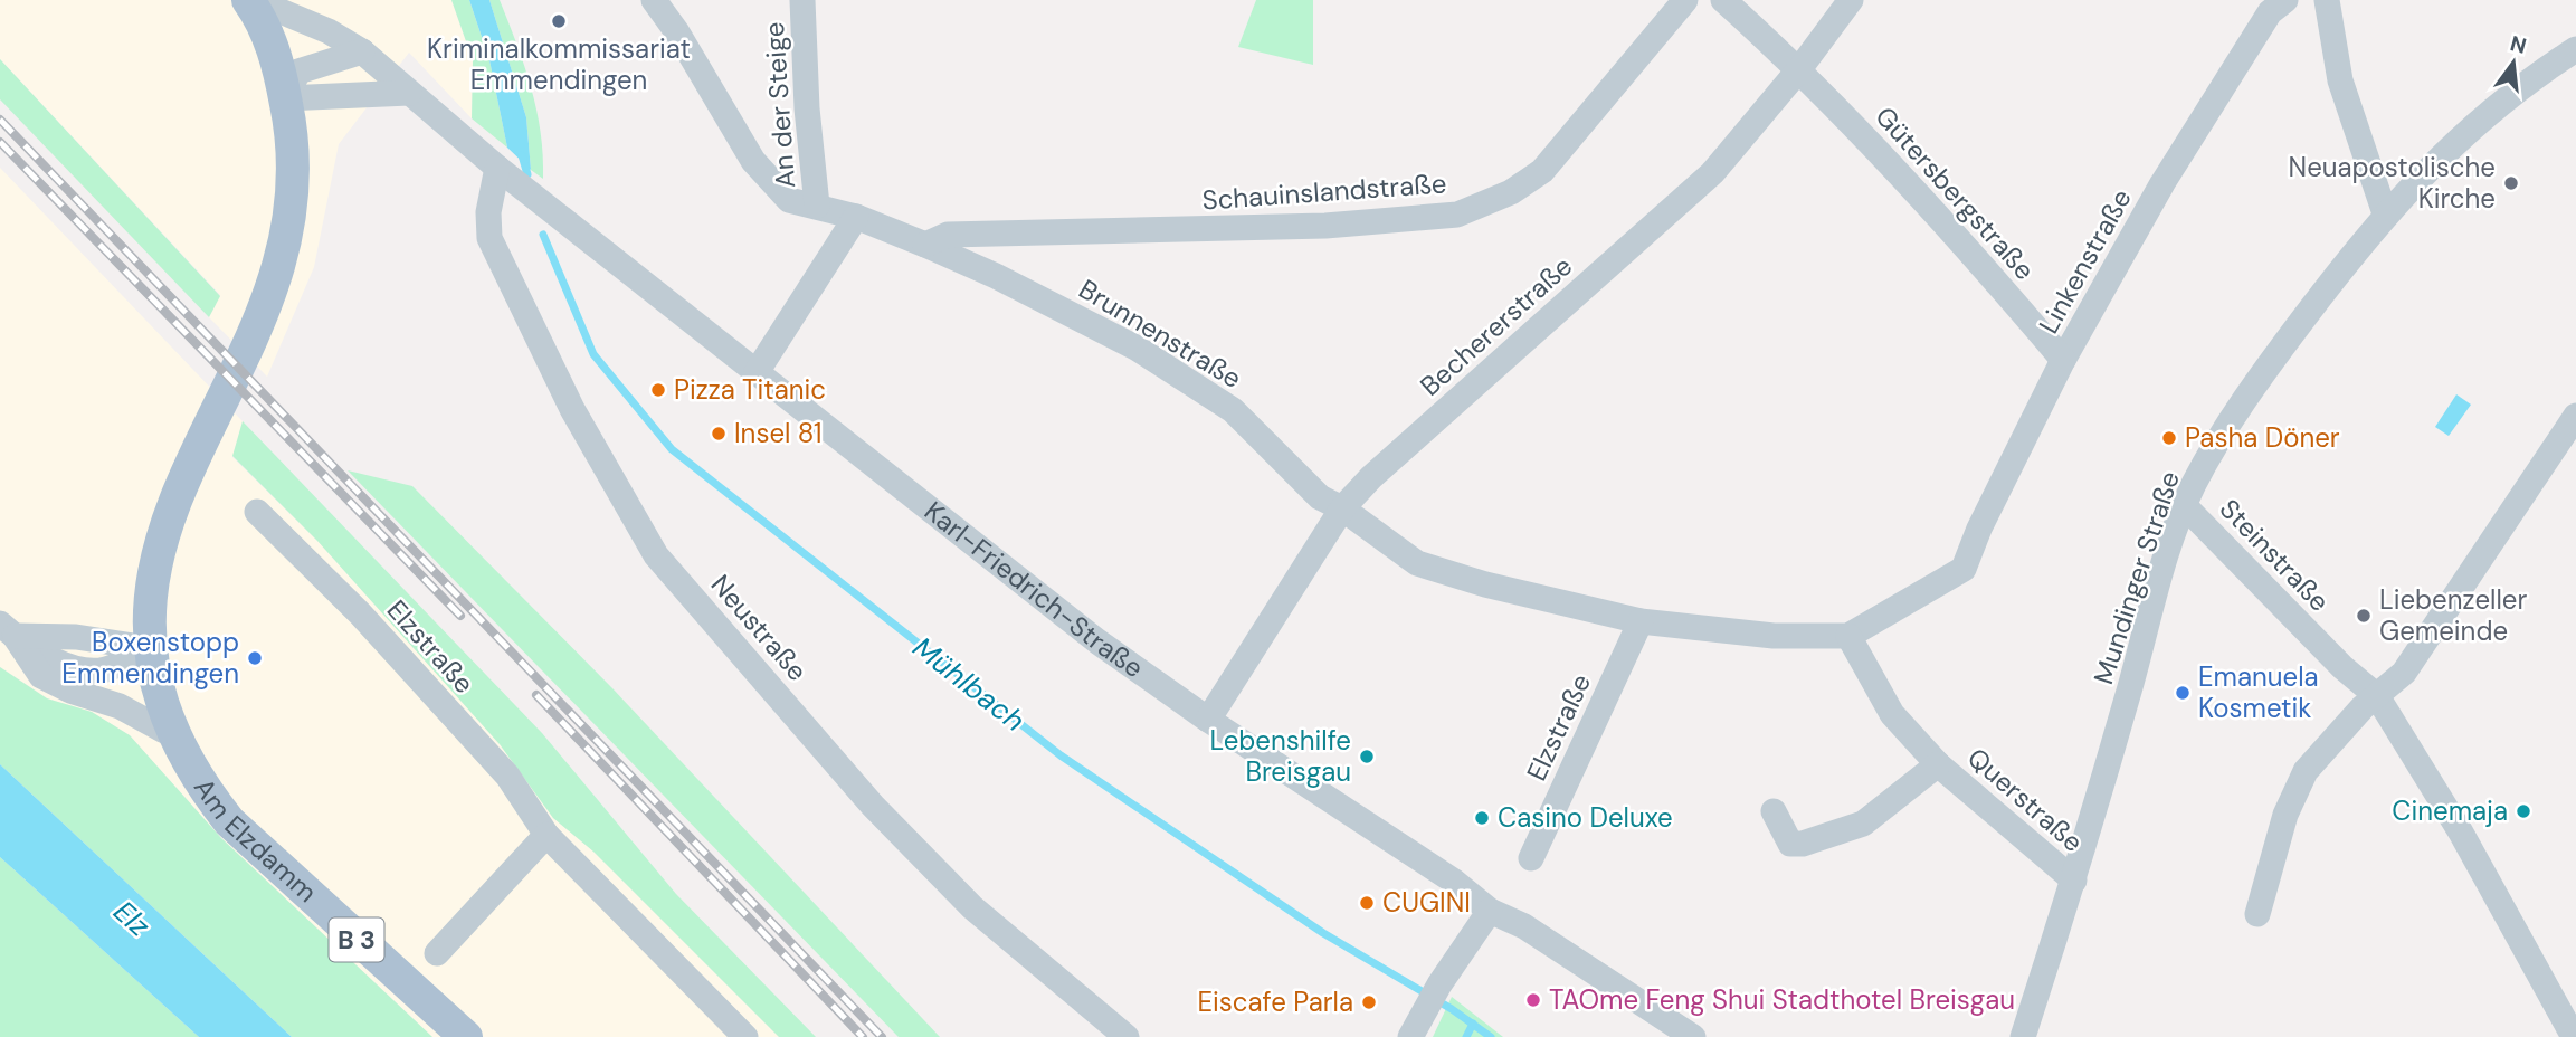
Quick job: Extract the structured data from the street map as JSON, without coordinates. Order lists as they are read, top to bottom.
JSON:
{
  "streets": {
    "main road": ["Am Elzdamm", "B 3"],
    "street": [
      "An der Steige",
      "Schauinslandstraße",
      "Gütersbergstraße",
      "Linkenstraße",
      "Bechererstraße",
      "Brunnenstraße",
      "Steinstraße",
      "Mundinger Straße",
      "Karl-Friedrich-Straße",
      "Neustraße",
      "Elzstraße",
      "Querstraße"
    ]
  },
  "crossings": [
    ["An der Steige", "Brunnenstraße"],
    ["Schauinslandstraße", "Brunnenstraße"],
    ["Gütersbergstraße", "Linkenstraße"],
    ["Gütersbergstraße", "Bechererstraße"],
    ["Linkenstraße", "Brunnenstraße"],
    ["Linkenstraße", "Querstraße"],
    ["Bechererstraße", "Brunnenstraße"],
    ["Bechererstraße", "Karl-Friedrich-Straße"],
    ["Brunnenstraße", "Elzstraße"],
    ["Brunnenstraße", "Querstraße"],
    ["Steinstraße", "Mundinger Straße"],
    ["Mundinger Straße", "Querstraße"],
    ["Karl-Friedrich-Straße", "Neustraße"],
    ["Karl-Friedrich-Straße", "B 3"],
    ["Am Elzdamm", "B 3"]
  ],
  "water": ["Mühlbach", "Elz"],
  "places": [
    "Kriminalkommissariat Emmendingen",
    "Neuapostolische Kirche",
    "Pizza Titanic",
    "Insel 81",
    "Pasha Döner",
    "Liebenzeller Gemeinde",
    "Boxenstopp Emmendingen",
    "Emanuela Kosmetik",
    "Lebenshilfe Breisgau",
    "Cinemaja",
    "Casino Deluxe",
    "CUGINI",
    "TAOme Feng Shui Stadthotel Breisgau",
    "Eiscafe Parla"
  ],
  "north": "top"
}
